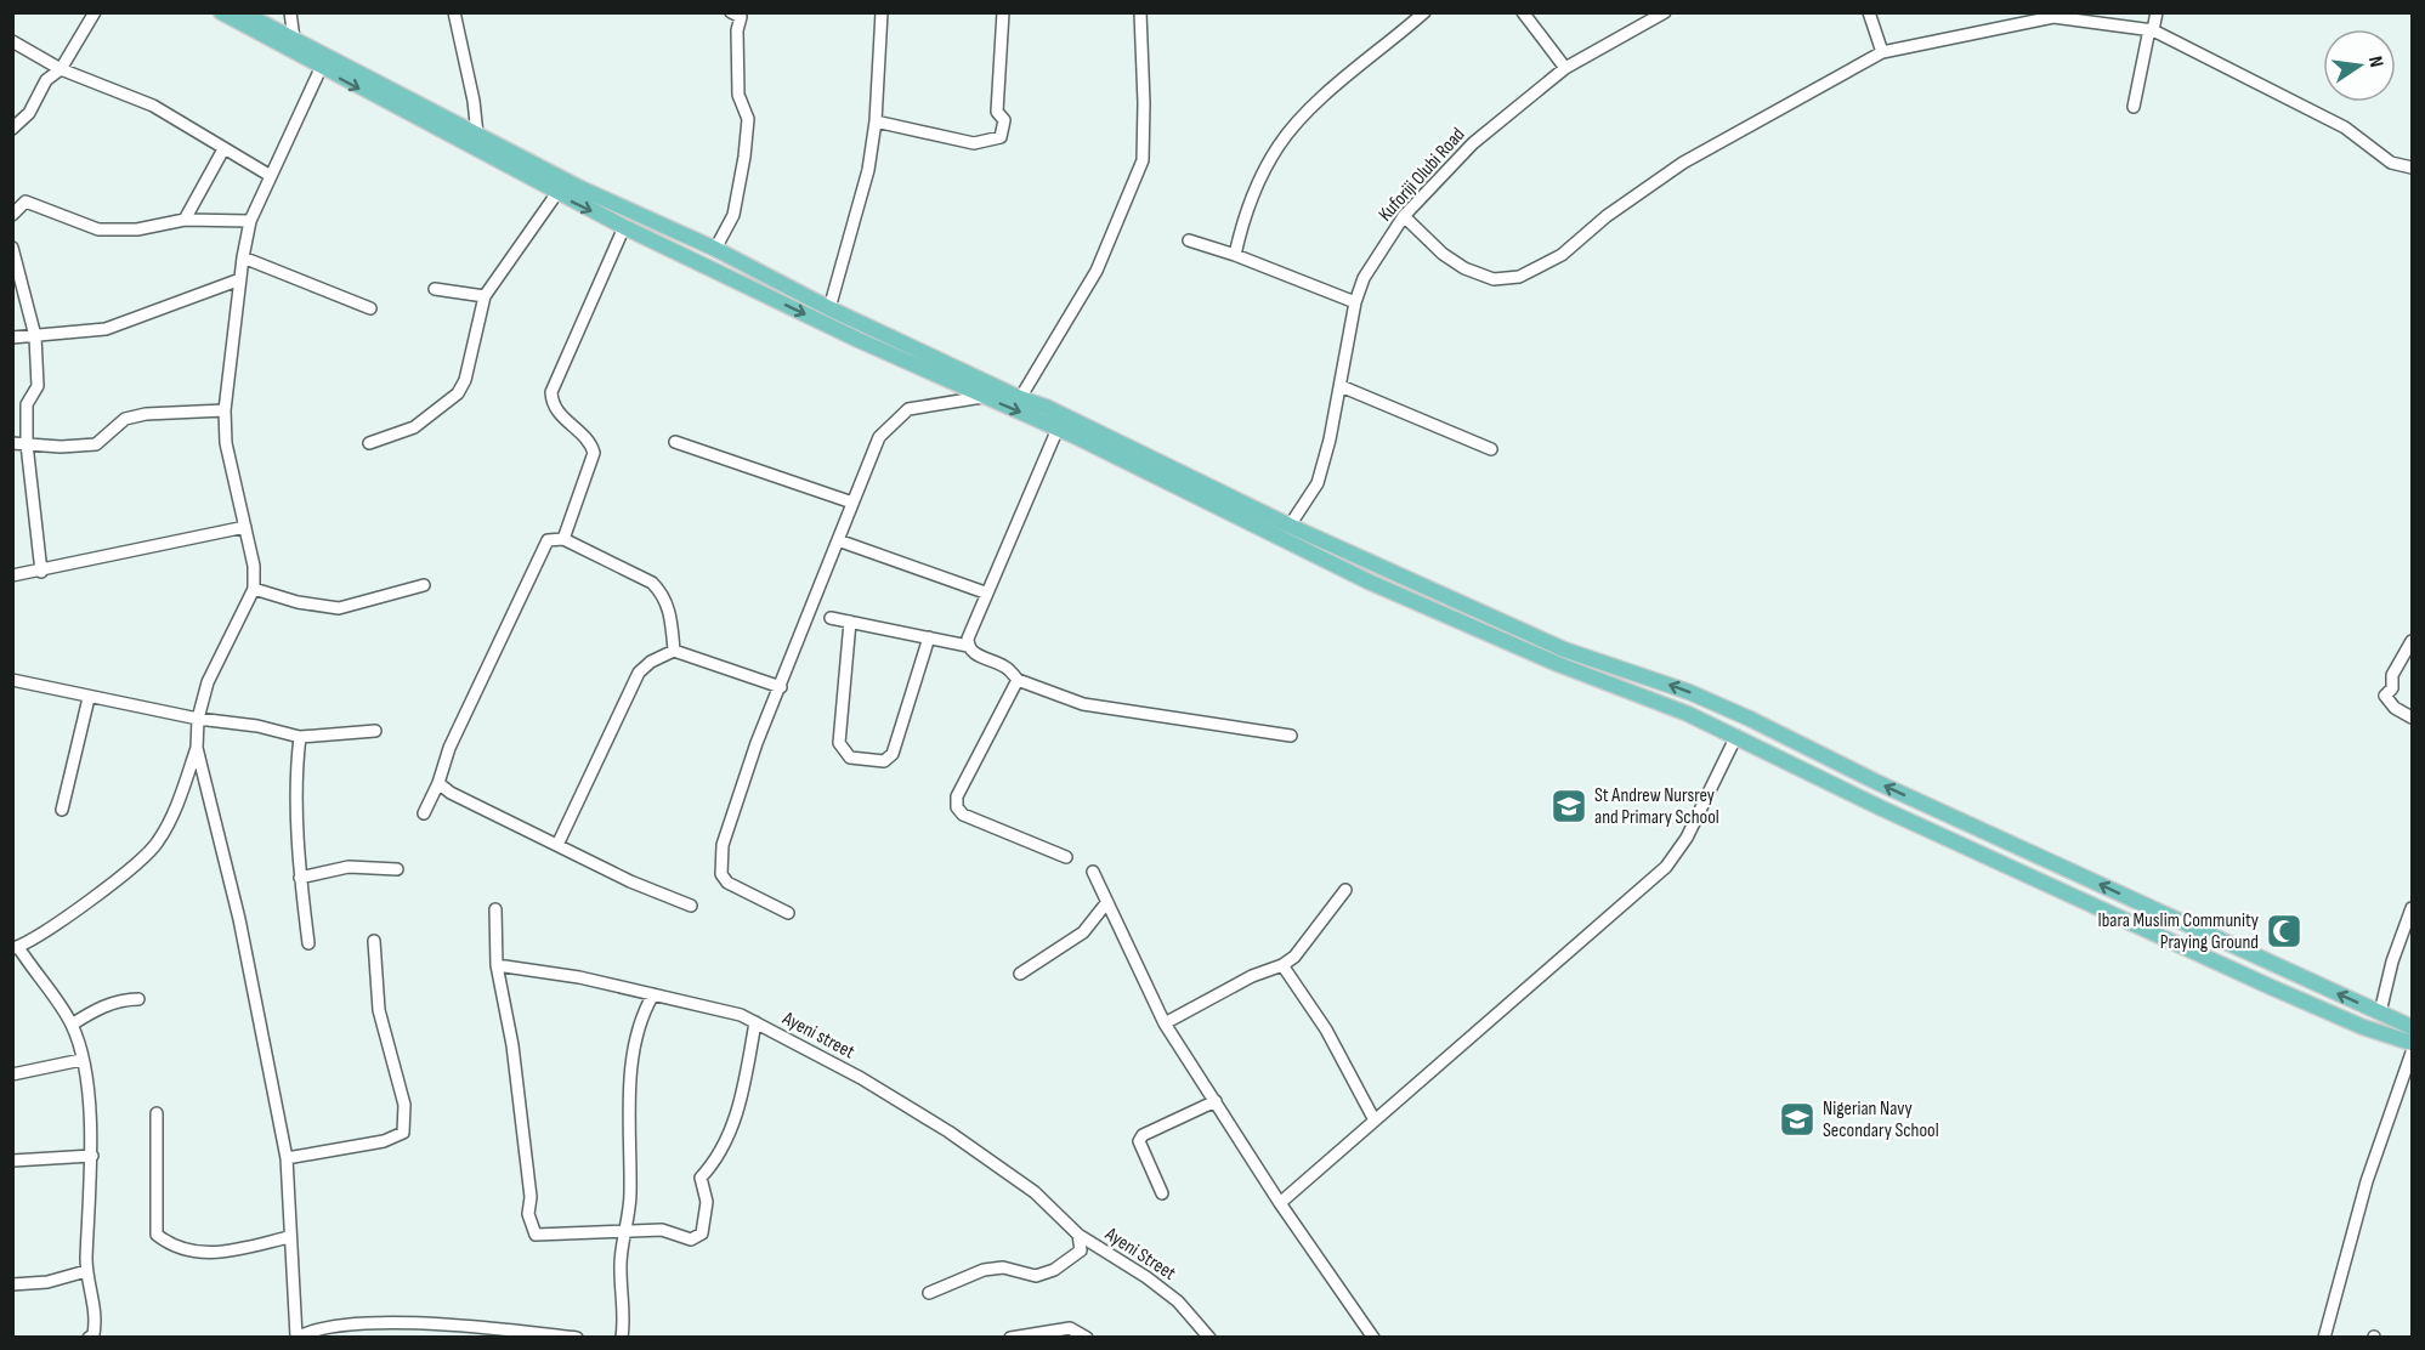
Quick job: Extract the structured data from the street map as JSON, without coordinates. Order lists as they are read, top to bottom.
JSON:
{
  "streets": {
    "street": ["Kuforiji Olubi Road", "Ayeni street", "Ayeni Street"]
  },
  "crossings": [
    ["Ayeni street", "Ayeni Street"]
  ],
  "places": {
    "school or university": ["St Andrew Nursrey and Primary School", "Nigerian Navy Secondary School"],
    "mosque": ["Ibara Muslim Community Praying Ground"]
  },
  "north": "right"
}
